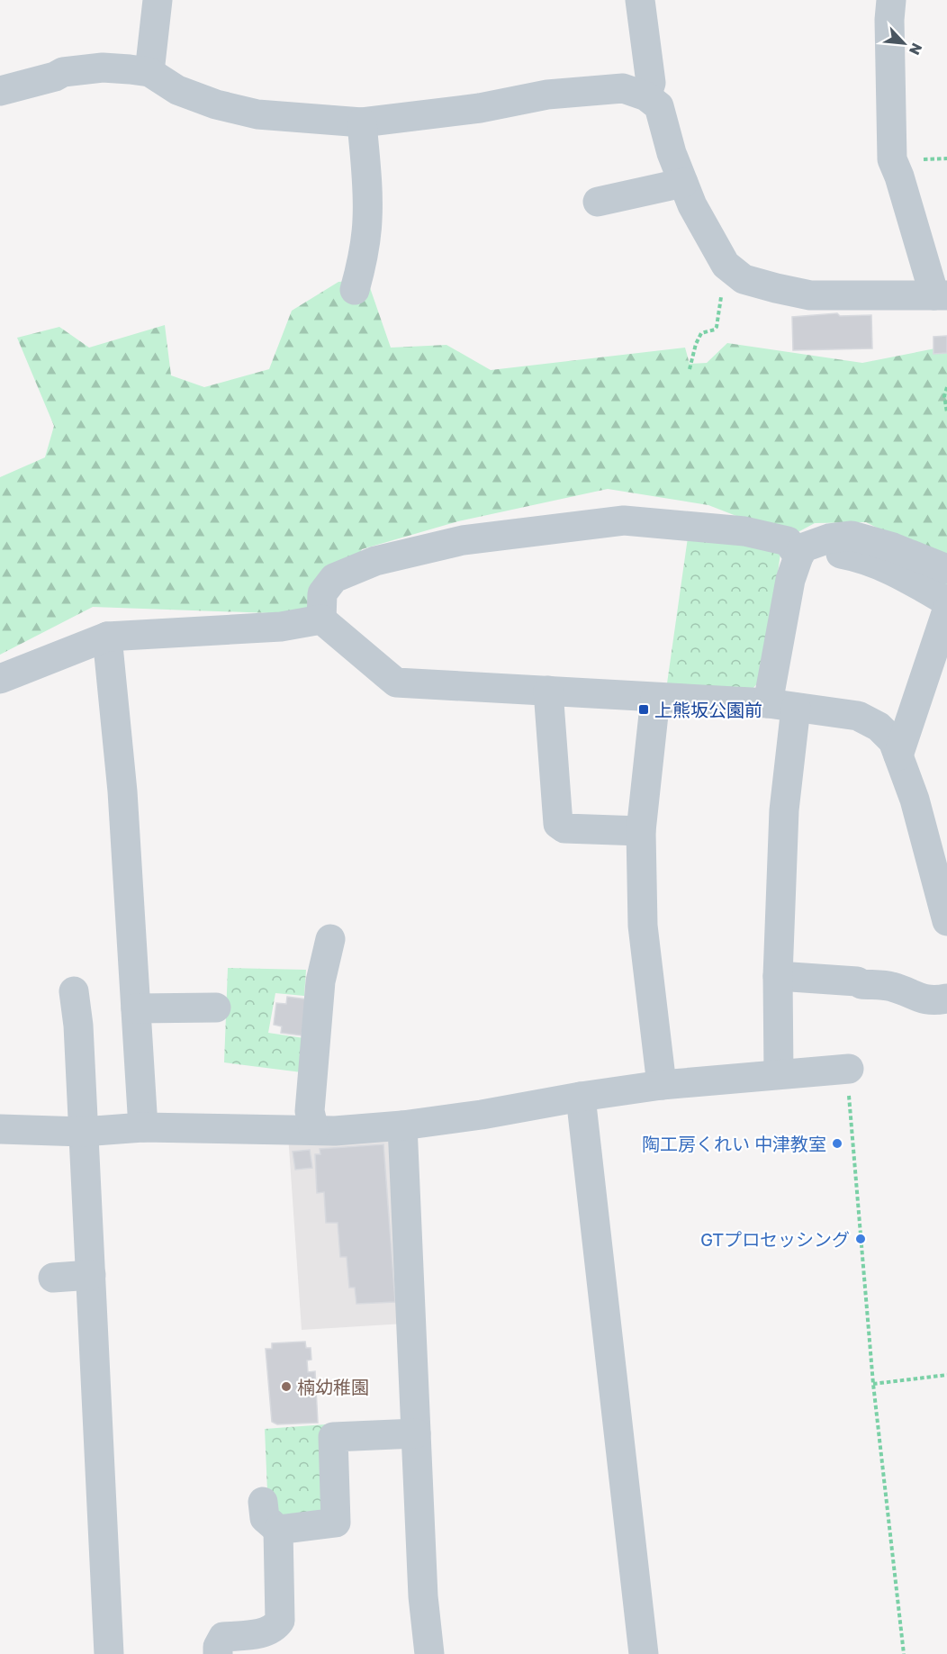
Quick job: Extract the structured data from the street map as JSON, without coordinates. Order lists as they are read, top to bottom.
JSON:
{
  "places": {
    "transit": ["上熊坂公園前"],
    "other": ["陶工房くれい 中津教室", "GTプロセッシング", "楠幼稚園"]
  },
  "north": "bottom right"
}
